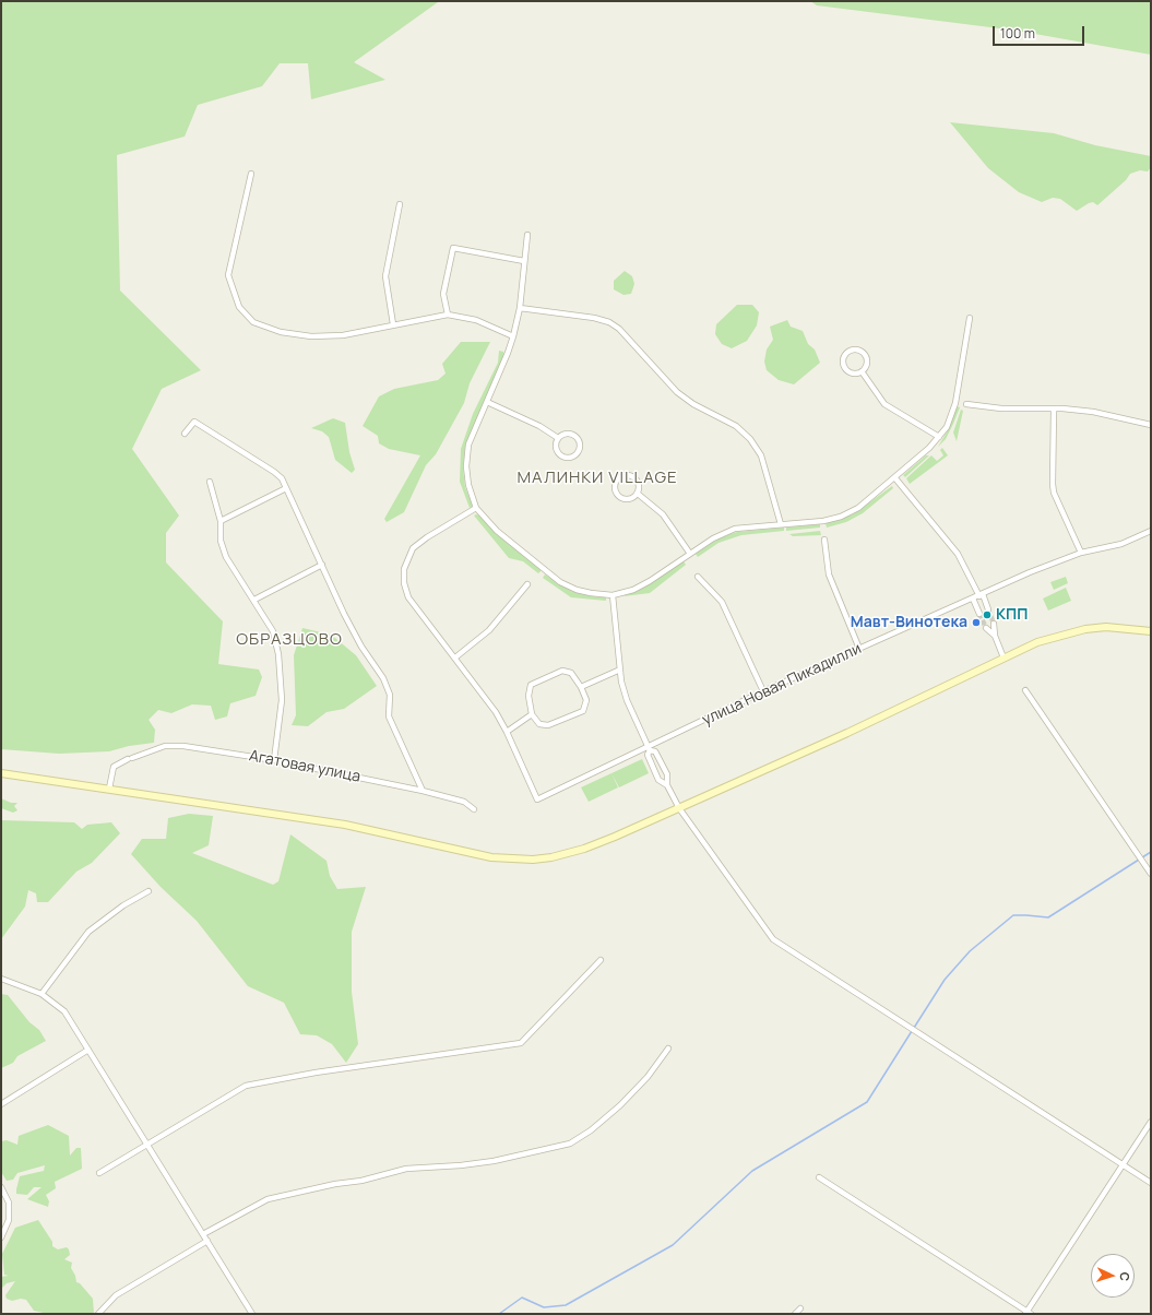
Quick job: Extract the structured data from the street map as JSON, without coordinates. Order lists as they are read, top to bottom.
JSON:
{
  "streets": {
    "street": ["улица Новая Пикадилли", "Агатовая улица"]
  },
  "districts": ["МАЛИНКИ VILLAGE", "ОБРАЗЦОВО"],
  "places": ["КПП", "Мавт-Винотека"],
  "scale_bar": "100 m",
  "north": "right"
}
